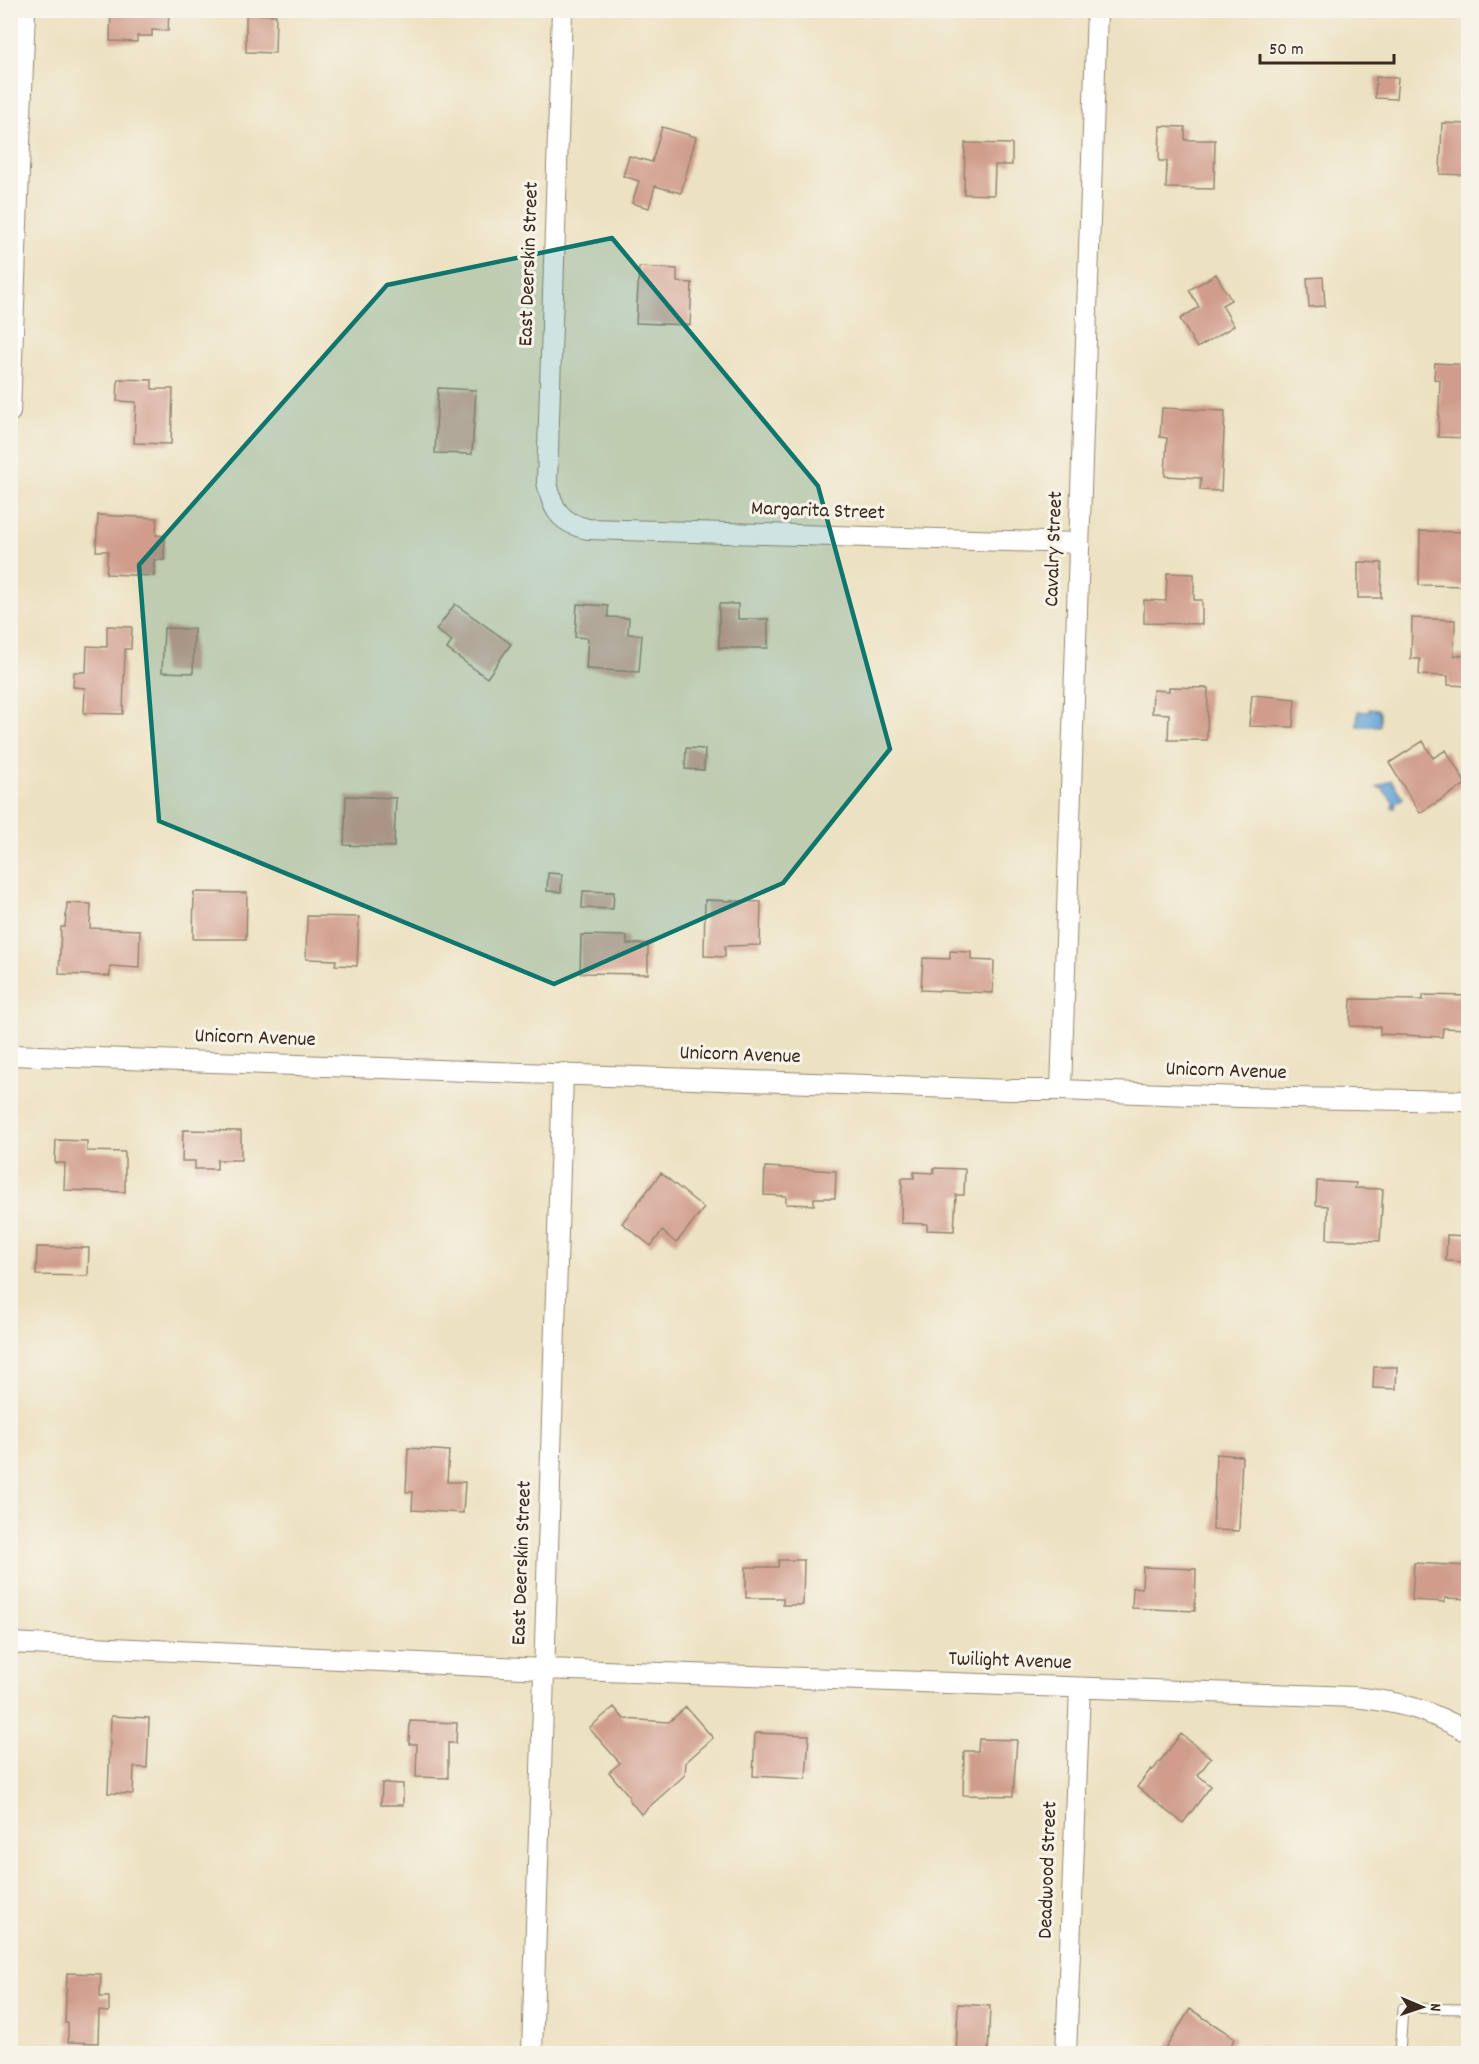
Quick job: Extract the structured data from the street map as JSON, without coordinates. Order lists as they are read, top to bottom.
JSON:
{
  "streets": {
    "street": [
      "East Deerskin Street",
      "Margarita Street",
      "Cavalry Street",
      "Unicorn Avenue",
      "Twilight Avenue",
      "Deadwood Street"
    ]
  },
  "crossings": [
    ["East Deerskin Street", "Margarita Street"],
    ["East Deerskin Street", "Unicorn Avenue"],
    ["East Deerskin Street", "Twilight Avenue"],
    ["Margarita Street", "Cavalry Street"],
    ["Cavalry Street", "Unicorn Avenue"],
    ["Twilight Avenue", "Deadwood Street"]
  ],
  "scale_bar": "50 m",
  "north": "right"
}
